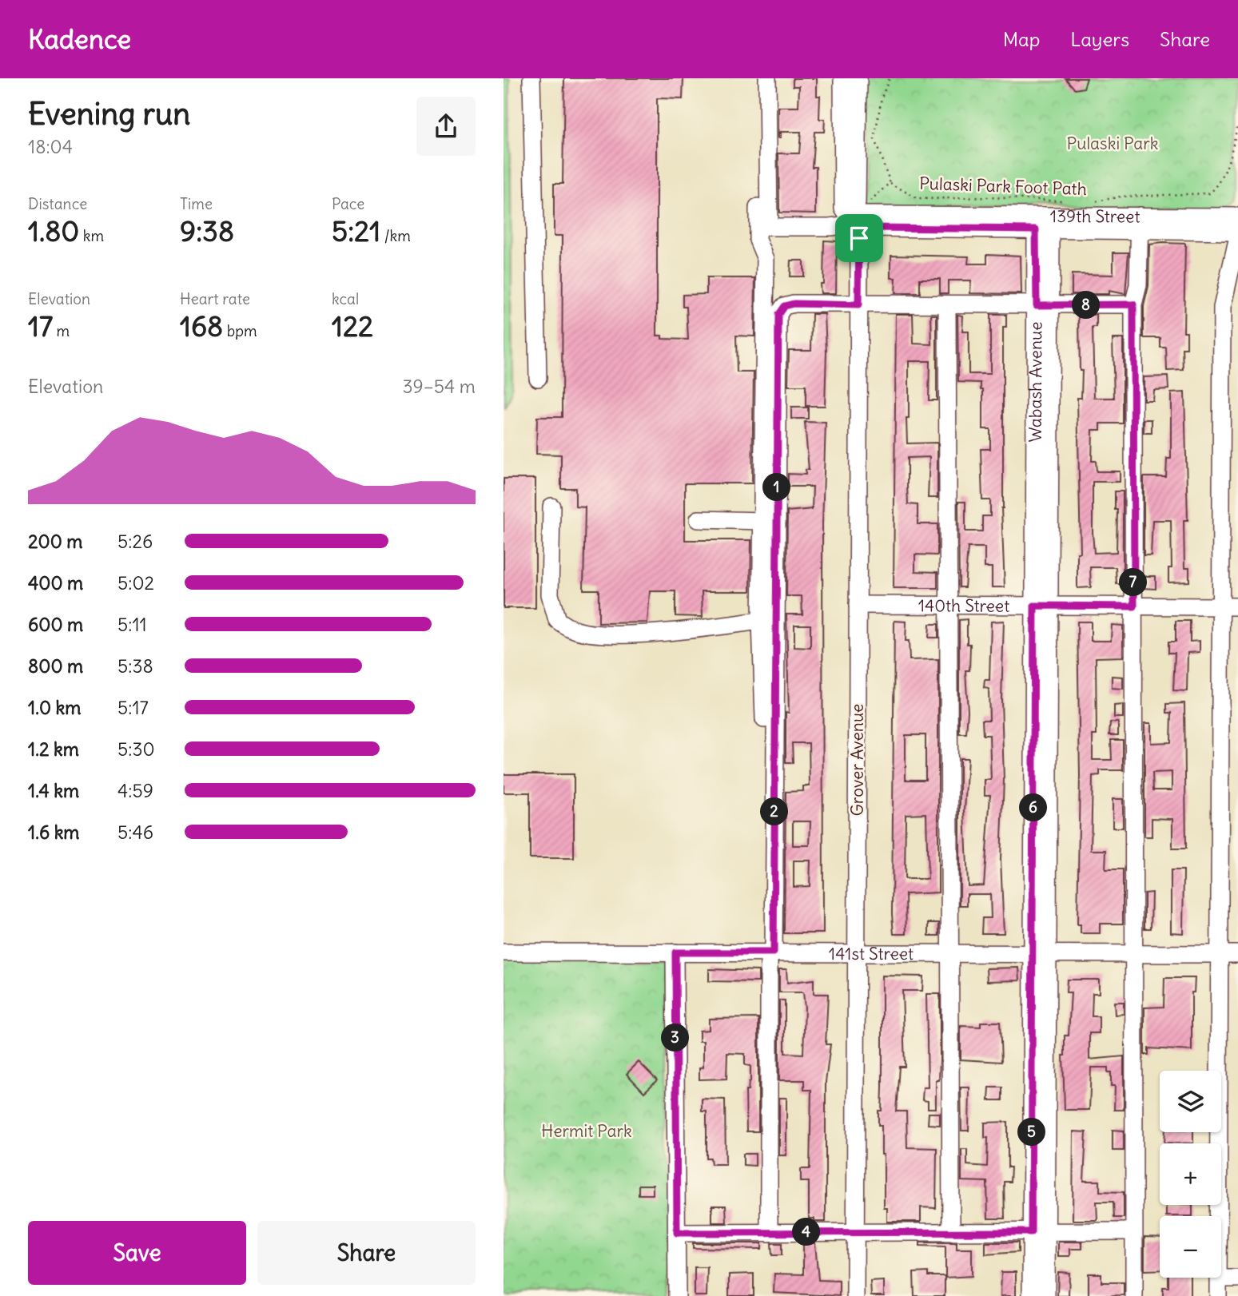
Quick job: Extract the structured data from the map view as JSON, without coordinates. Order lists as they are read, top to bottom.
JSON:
{
  "streets": {
    "street": [
      "139th Street",
      "Wabash Avenue",
      "140th Street",
      "Grover Avenue",
      "141st Street"
    ],
    "path": ["Pulaski Park Foot Path"]
  },
  "crossings": [
    ["139th Street", "Wabash Avenue"],
    ["139th Street", "Grover Avenue"],
    ["Wabash Avenue", "140th Street"],
    ["Wabash Avenue", "141st Street"],
    ["140th Street", "Grover Avenue"],
    ["Grover Avenue", "141st Street"]
  ],
  "parks": ["Pulaski Park", "Hermit Park"],
  "page": {
    "header": "Kadence",
    "nav": ["Map", "Layers", "Share"],
    "heading": ["Evening run", "18:04"],
    "stats": [
      ["Distance", "1.80 km"],
      ["Time", "9:38"],
      ["Pace", "5:21 /km"],
      ["Elevation", "17 m"],
      ["Heart rate", "168 bpm"],
      ["kcal", "122"]
    ],
    "pins": [
      "8",
      "1",
      "7",
      "6",
      "2",
      "3",
      "5",
      "4"
    ],
    "chart": ["Elevation", "39–54 m"],
    "list": [
      {
        "name": "200 m",
        "note": "5:26"
      },
      {
        "name": "400 m",
        "note": "5:02"
      },
      {
        "name": "600 m",
        "note": "5:11"
      },
      {
        "name": "800 m",
        "note": "5:38"
      },
      {
        "name": "1.0 km",
        "note": "5:17"
      },
      {
        "name": "1.2 km",
        "note": "5:30"
      },
      {
        "name": "1.4 km",
        "note": "4:59"
      },
      {
        "name": "1.6 km",
        "note": "5:46"
      }
    ],
    "map_buttons": ["+", "−"],
    "buttons": ["Save", "Share"]
  }
}
